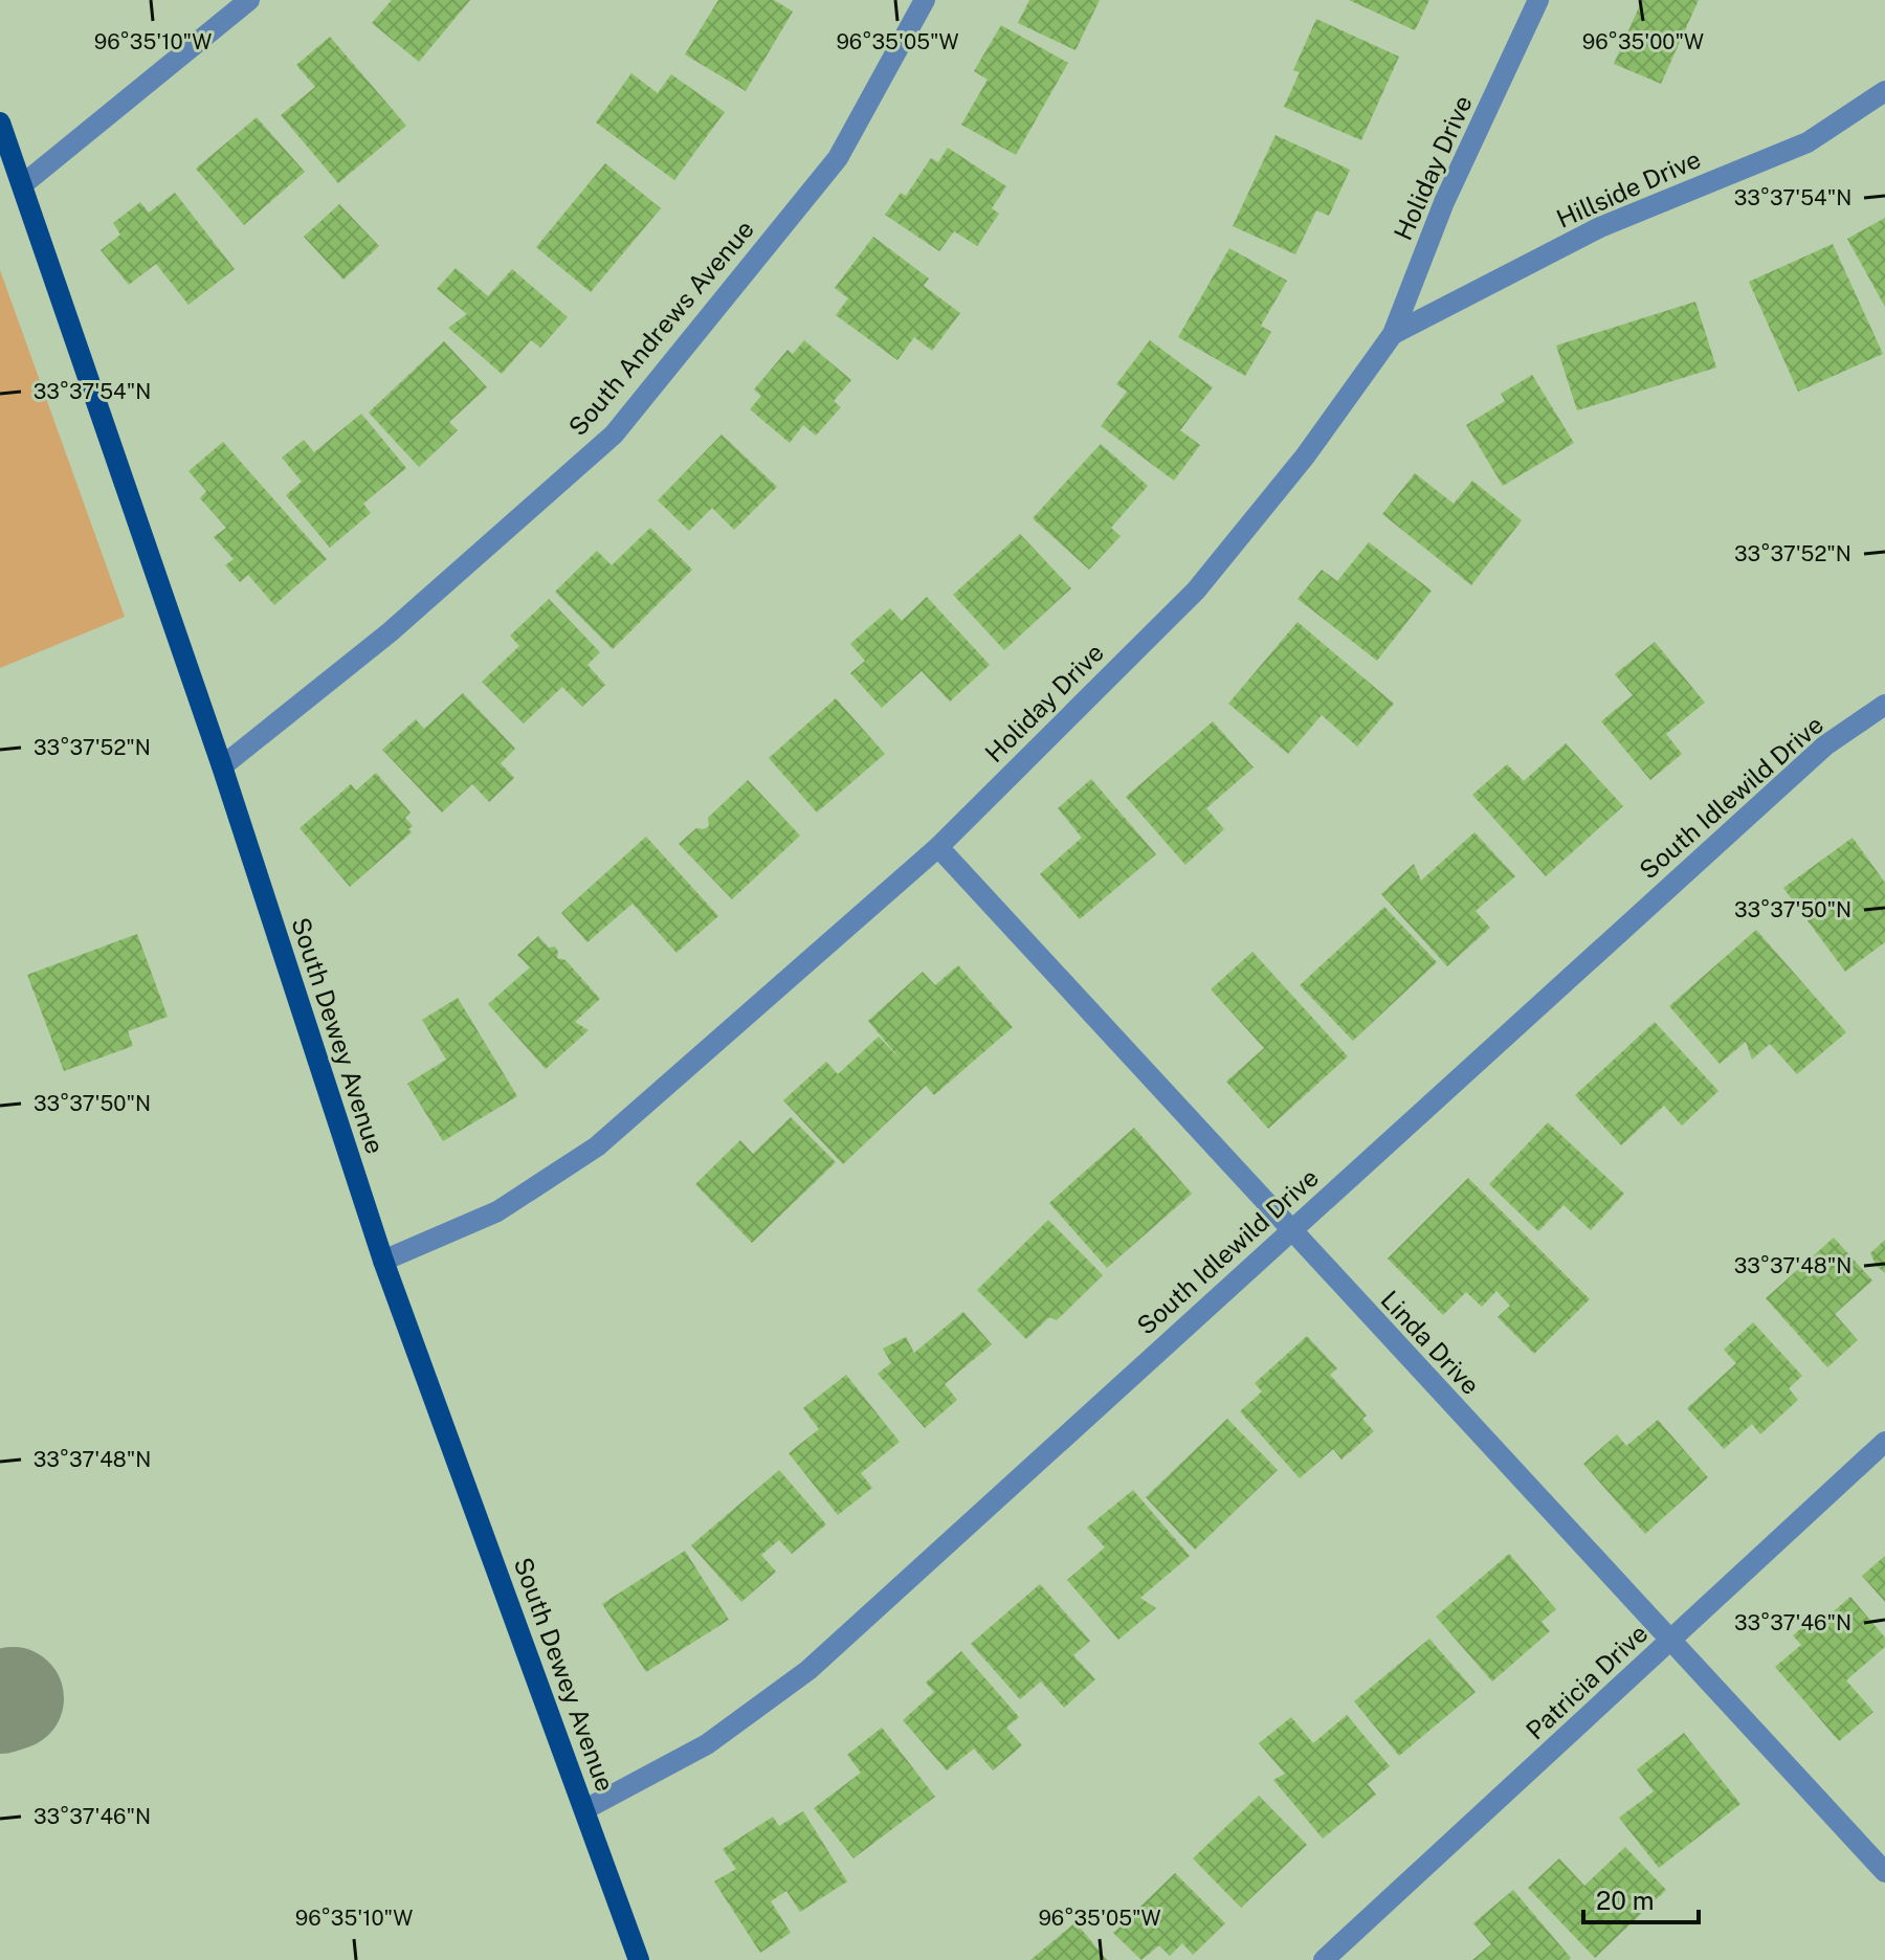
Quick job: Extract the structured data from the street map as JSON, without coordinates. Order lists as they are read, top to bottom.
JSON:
{
  "streets": {
    "main road": ["South Dewey Avenue"],
    "street": [
      "Holiday Drive",
      "Hillside Drive",
      "South Andrews Avenue",
      "South Idlewild Drive",
      "Linda Drive",
      "Patricia Drive"
    ]
  },
  "crossings": [
    ["Holiday Drive", "Hillside Drive"],
    ["Holiday Drive", "South Dewey Avenue"],
    ["Holiday Drive", "Linda Drive"],
    ["South Andrews Avenue", "South Dewey Avenue"],
    ["South Idlewild Drive", "South Dewey Avenue"],
    ["South Idlewild Drive", "Linda Drive"],
    ["Linda Drive", "Patricia Drive"]
  ],
  "scale_bar": "20 m",
  "coordinates": [
    "96°35'10\"W",
    "96°35'05\"W",
    "96°35'00\"W",
    "33°37'54\"N",
    "33°37'52\"N",
    "33°37'50\"N",
    "33°37'48\"N",
    "33°37'46\"N"
  ]
}
